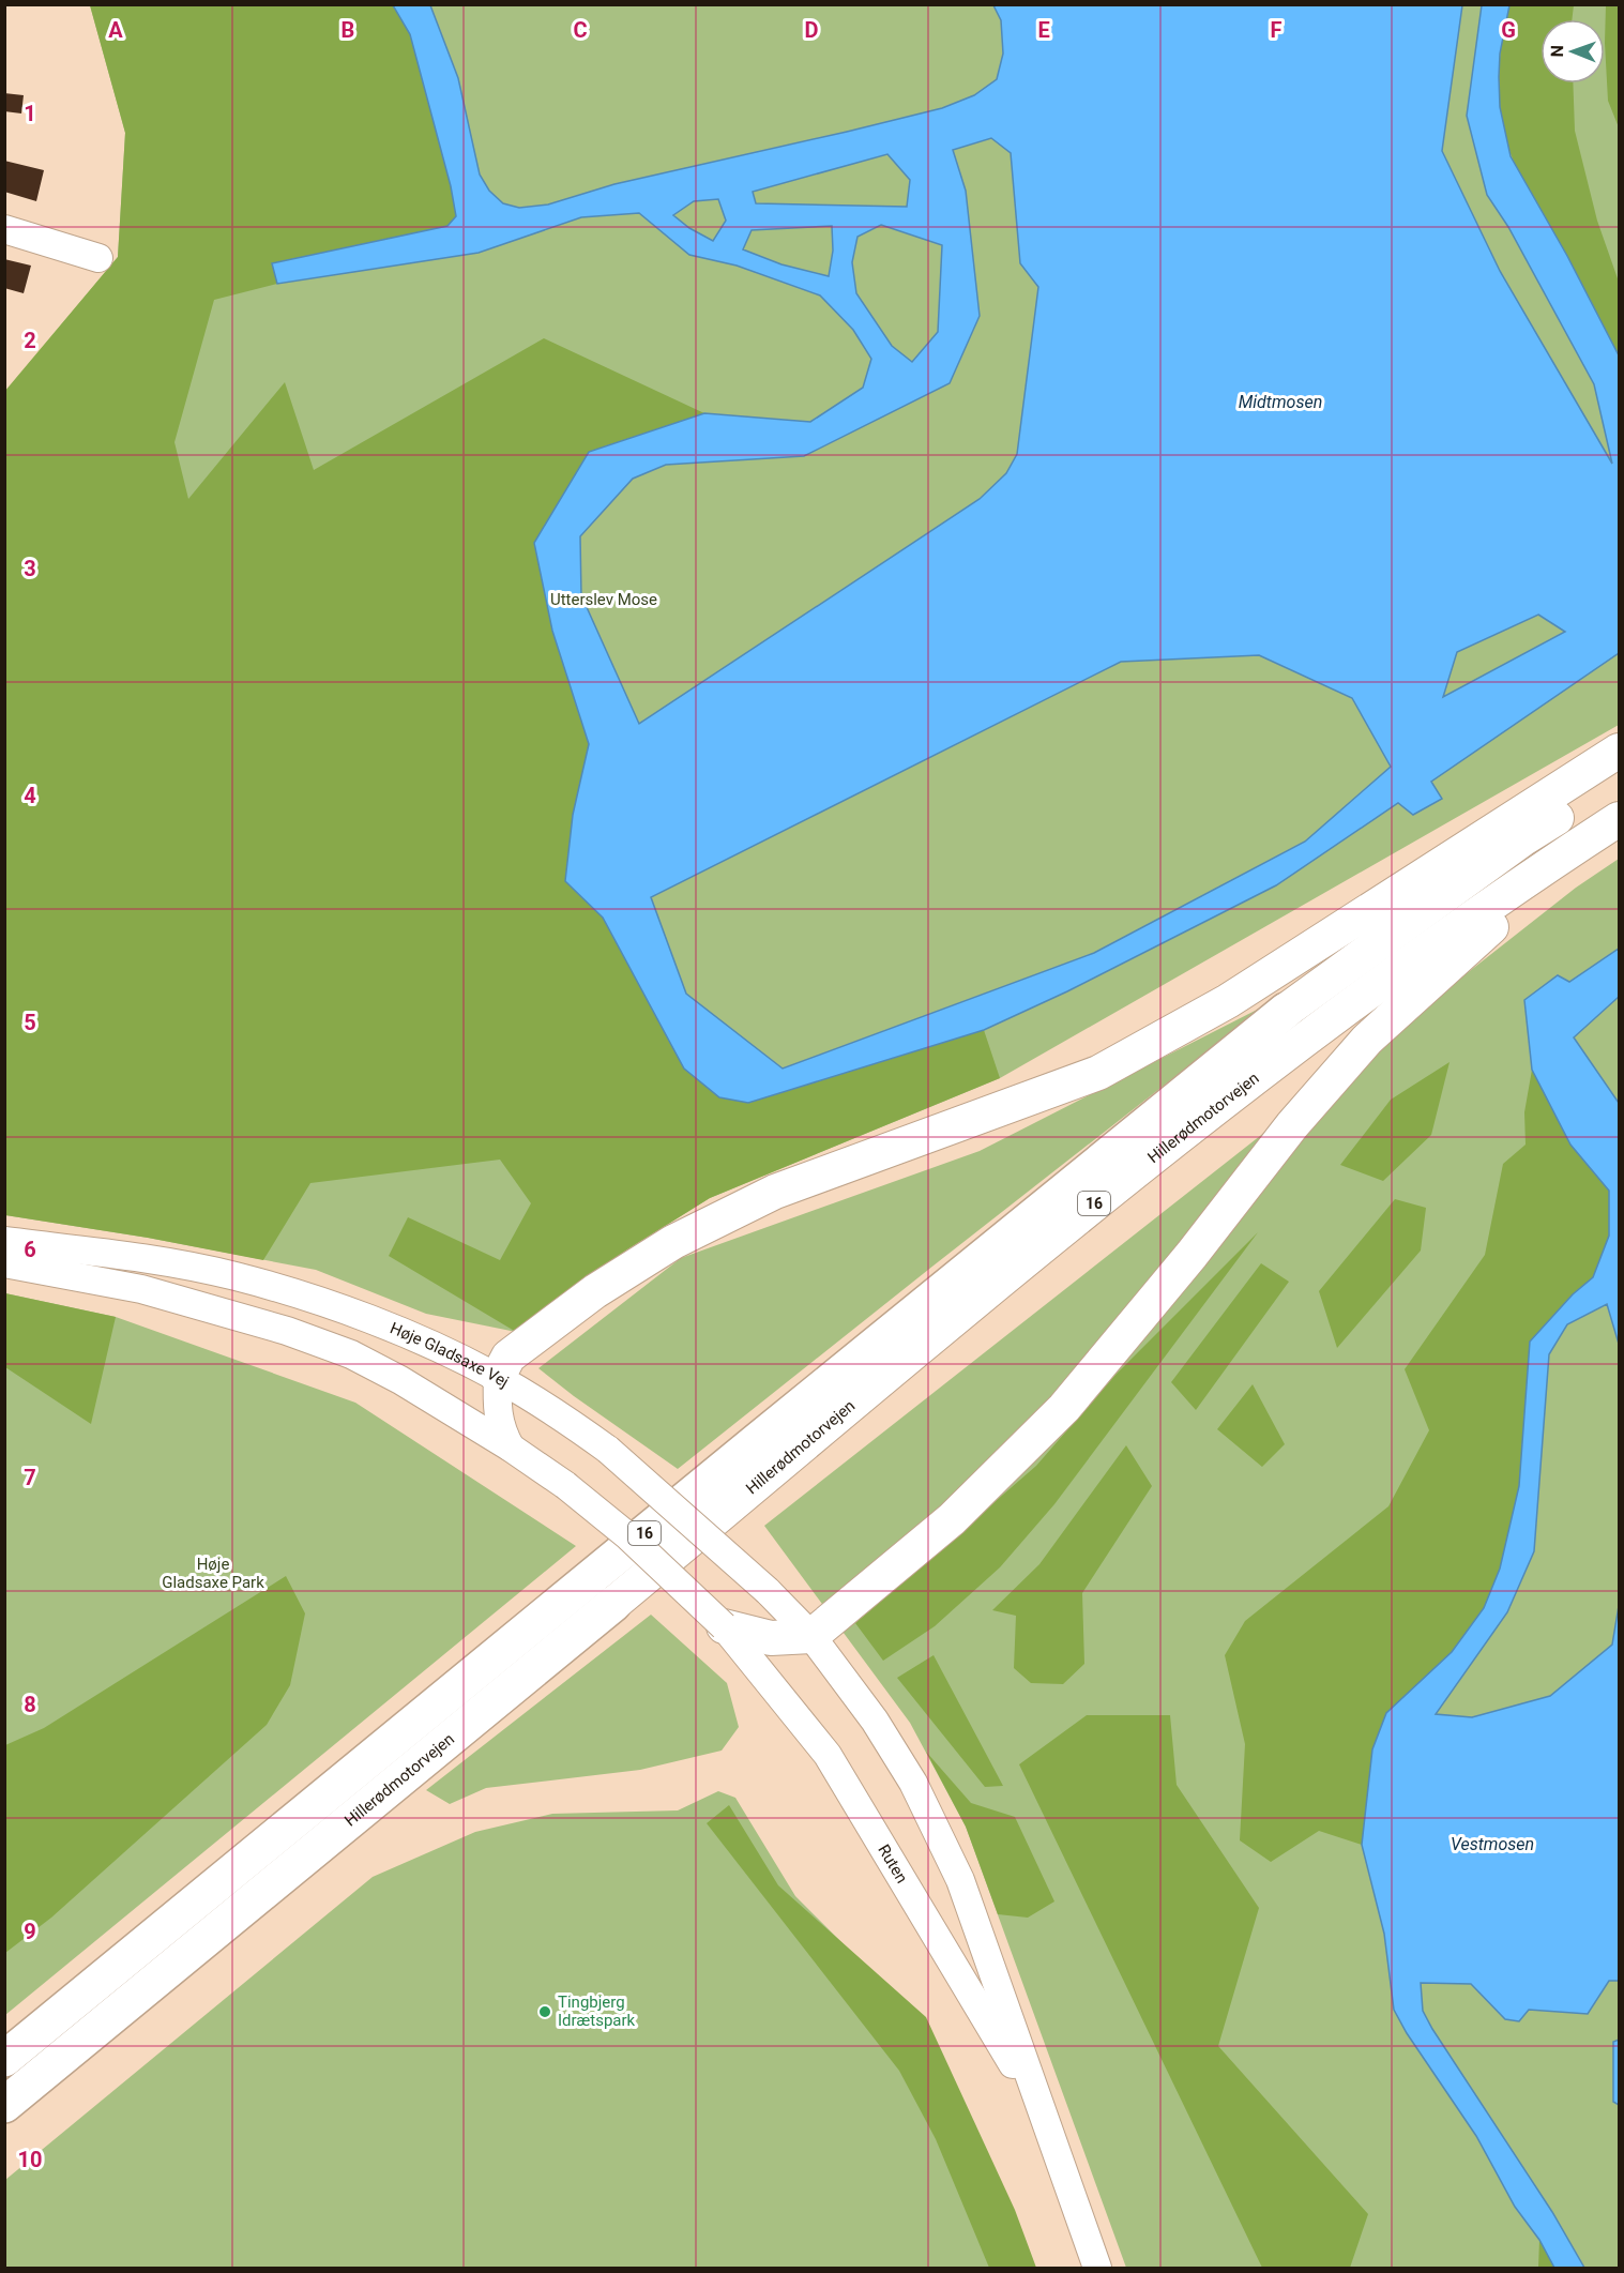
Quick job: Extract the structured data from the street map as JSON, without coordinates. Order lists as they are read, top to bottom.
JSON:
{
  "streets": {
    "highway": ["Hillerødmotorvejen", "16"],
    "street": ["Høje Gladsaxe Vej", "Ruten"]
  },
  "crossings": [
    ["Høje Gladsaxe Vej", "Ruten"]
  ],
  "water": ["Midtmosen", "Vestmosen"],
  "parks": ["Utterslev Mose", "Høje Gladsaxe Park"],
  "places": ["Tingbjerg Idrætspark"],
  "north": "left",
  "grid": {
    "columns": [
      "A",
      "B",
      "C",
      "D",
      "E",
      "F",
      "G"
    ],
    "rows": [
      "1",
      "2",
      "3",
      "4",
      "5",
      "6",
      "7",
      "8",
      "9",
      "10"
    ]
  }
}
